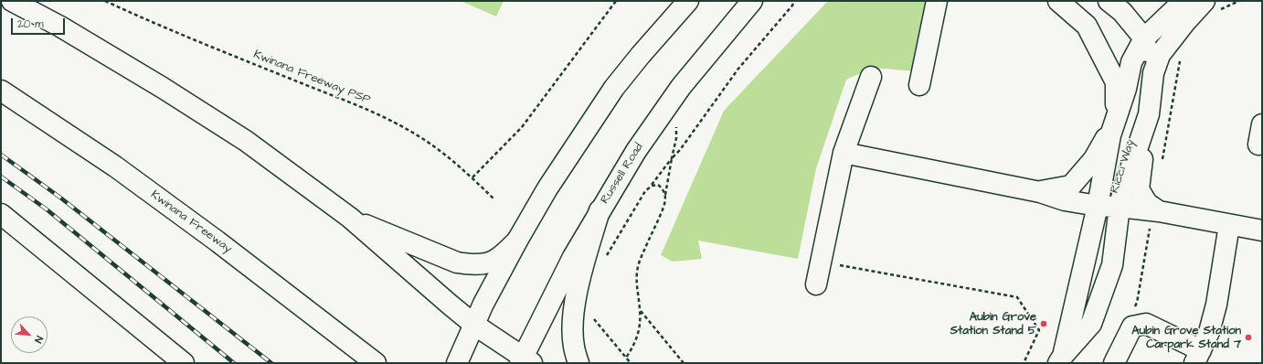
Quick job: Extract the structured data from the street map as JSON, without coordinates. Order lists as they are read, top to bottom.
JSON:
{
  "streets": {
    "main road": ["Ricci Way", "Russell Road", "Kwinana Freeway"],
    "path": ["Kwinana Freeway PSP"]
  },
  "places": ["Aubin Grove Station Stand 5", "Aubin Grove Station Carpark Stand 7"],
  "scale_bar": "20 m",
  "north": "bottom right"
}
